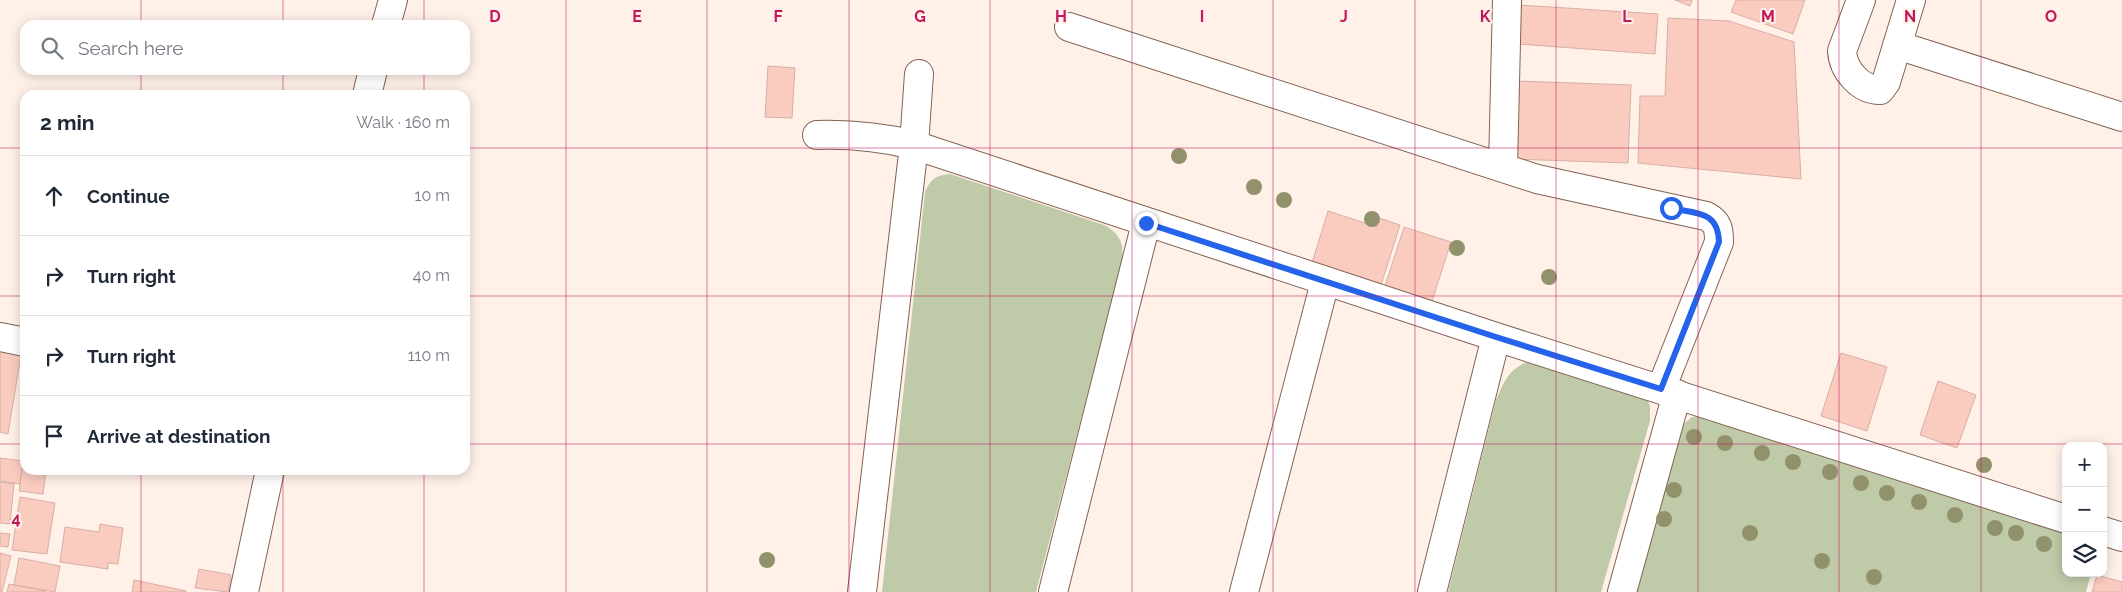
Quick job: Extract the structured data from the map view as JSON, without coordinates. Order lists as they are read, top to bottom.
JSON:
{
  "page": {
    "search": "Search here",
    "heading": ["2 min", "Walk · 160 m"],
    "list": [
      ["Continue", "10 m"],
      ["Turn right", "40 m"],
      ["Turn right", "110 m"],
      "Arrive at destination"
    ],
    "map_buttons": ["+", "−"]
  },
  "grid": {
    "columns": [
      "D",
      "E",
      "F",
      "G",
      "H",
      "I",
      "J",
      "K",
      "L",
      "M",
      "N",
      "O"
    ],
    "rows": ["4"]
  }
}
